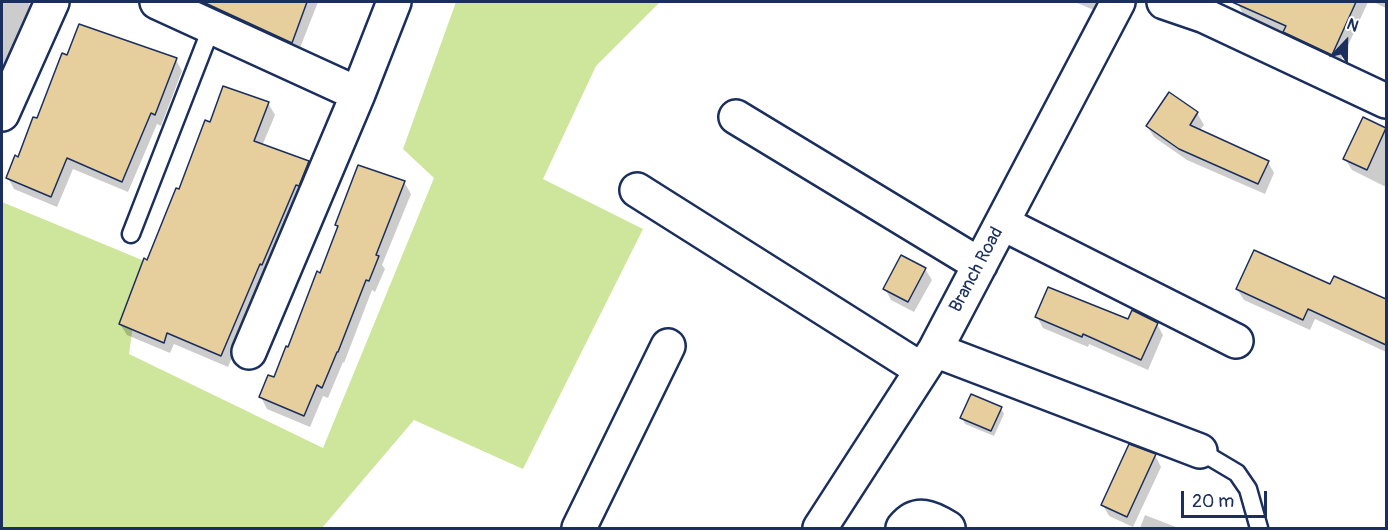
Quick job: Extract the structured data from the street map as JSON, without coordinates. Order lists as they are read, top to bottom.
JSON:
{
  "streets": {
    "street": ["Branch Road"]
  },
  "scale_bar": "20 m",
  "north": "top"
}
